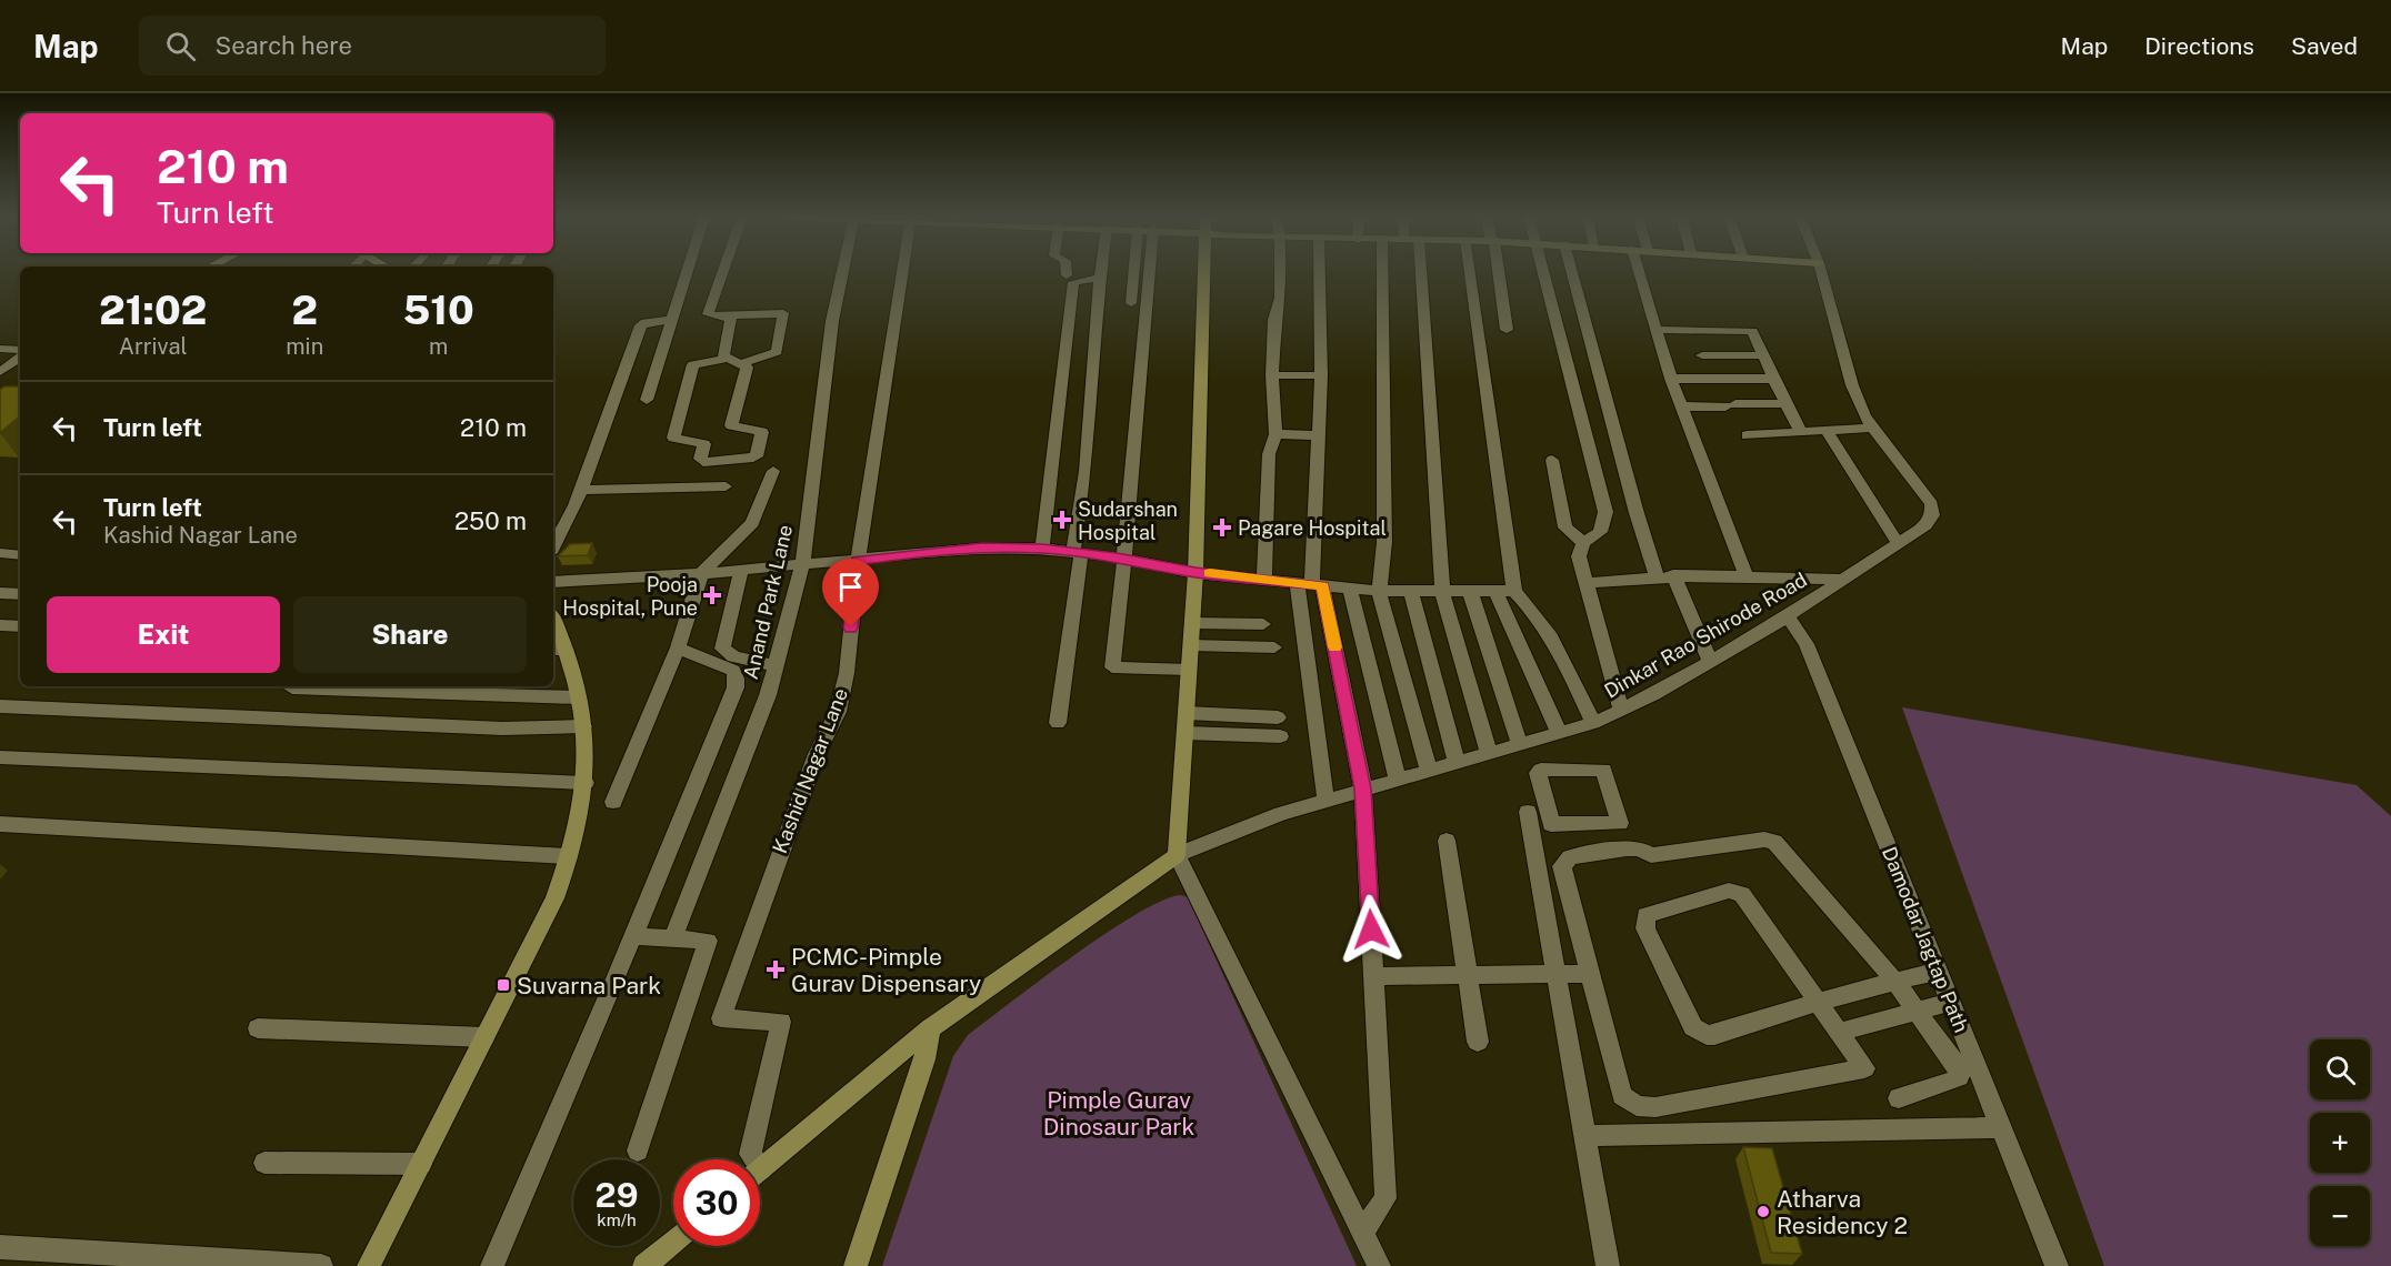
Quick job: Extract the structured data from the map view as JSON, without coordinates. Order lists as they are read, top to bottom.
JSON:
{
  "streets": {
    "street": [
      "Anand Park Lane",
      "Dinkar Rao Shirode Road",
      "Kashid Nagar Lane",
      "Damodar Jagtap Path"
    ]
  },
  "crossings": [
    ["Dinkar Rao Shirode Road", "Damodar Jagtap Path"]
  ],
  "parks": ["Pimple Gurav Dinosaur Park"],
  "places": {
    "health": [
      "Sudarshan Hospital",
      "Pagare Hospital",
      "Pooja Hospital, Pune",
      "PCMC-Pimple Gurav Dispensary"
    ],
    "transit": ["Suvarna Park"],
    "other": ["Atharva Residency 2"]
  },
  "page": {
    "header": "Map",
    "search": "Search here",
    "nav": ["Map", "Directions", "Saved"],
    "turn": ["210 m", "Turn left"],
    "eta": [
      "21:02",
      "Arrival",
      "2",
      "min",
      "510",
      "m"
    ],
    "list": [
      {
        "name": "Turn left",
        "value": "210 m"
      },
      {
        "name": "Turn left",
        "note": "Kashid Nagar Lane",
        "value": "250 m"
      }
    ],
    "buttons": ["Exit", "Share"],
    "map_buttons": ["+", "−"],
    "speed": "29 km/h",
    "limit": "30"
  }
}
